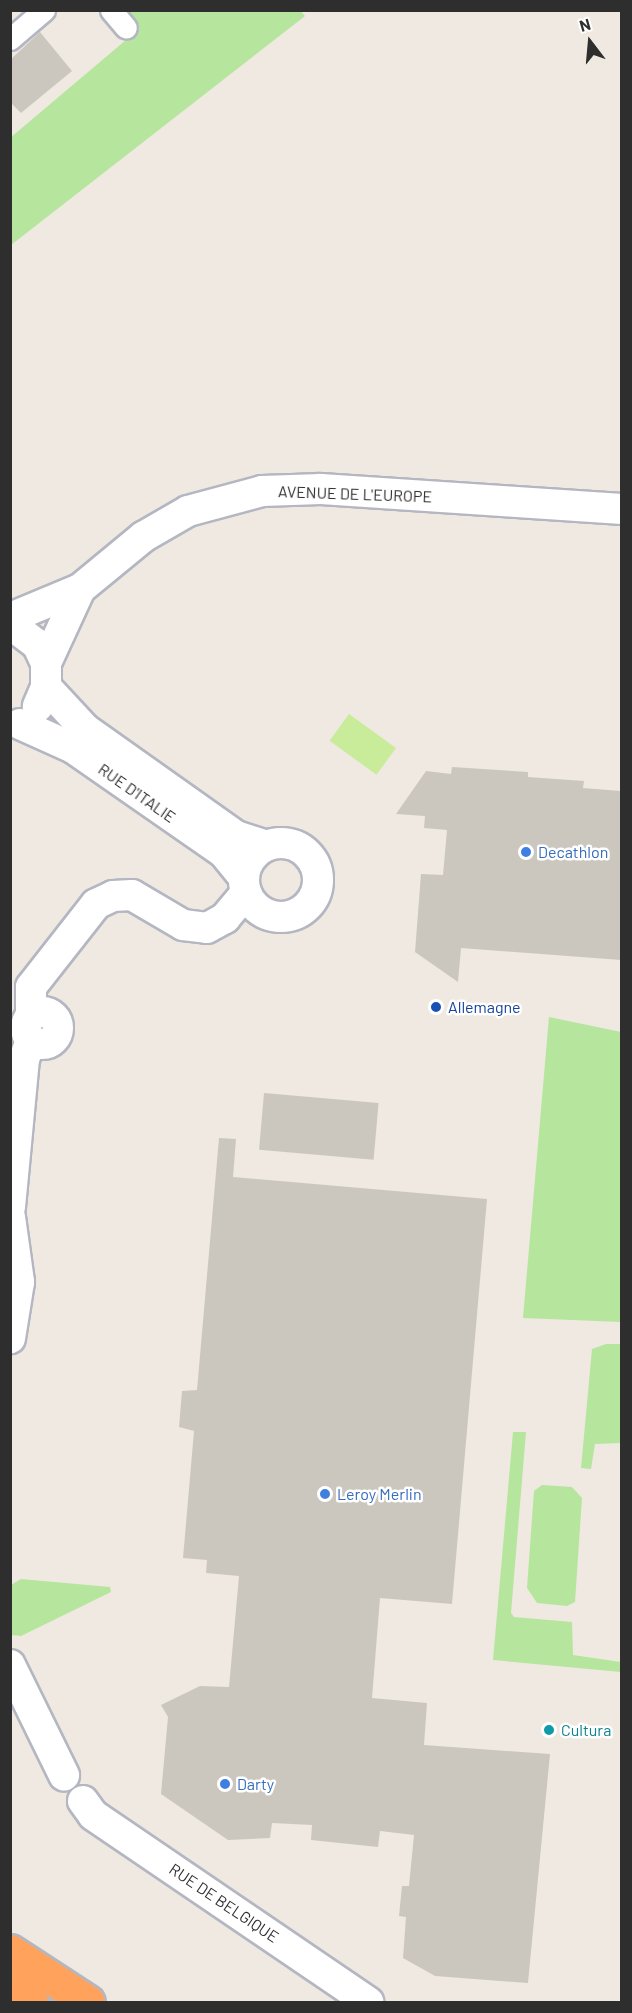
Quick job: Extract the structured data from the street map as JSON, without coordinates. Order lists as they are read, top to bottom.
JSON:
{
  "streets": {
    "street": ["AVENUE DE L'EUROPE", "RUE D'ITALIE", "RUE DE BELGIQUE"]
  },
  "crossings": [
    ["AVENUE DE L'EUROPE", "RUE D'ITALIE"]
  ],
  "places": [
    "Decathlon",
    "Allemagne",
    "Leroy Merlin",
    "Cultura",
    "Darty"
  ],
  "north": "top"
}
